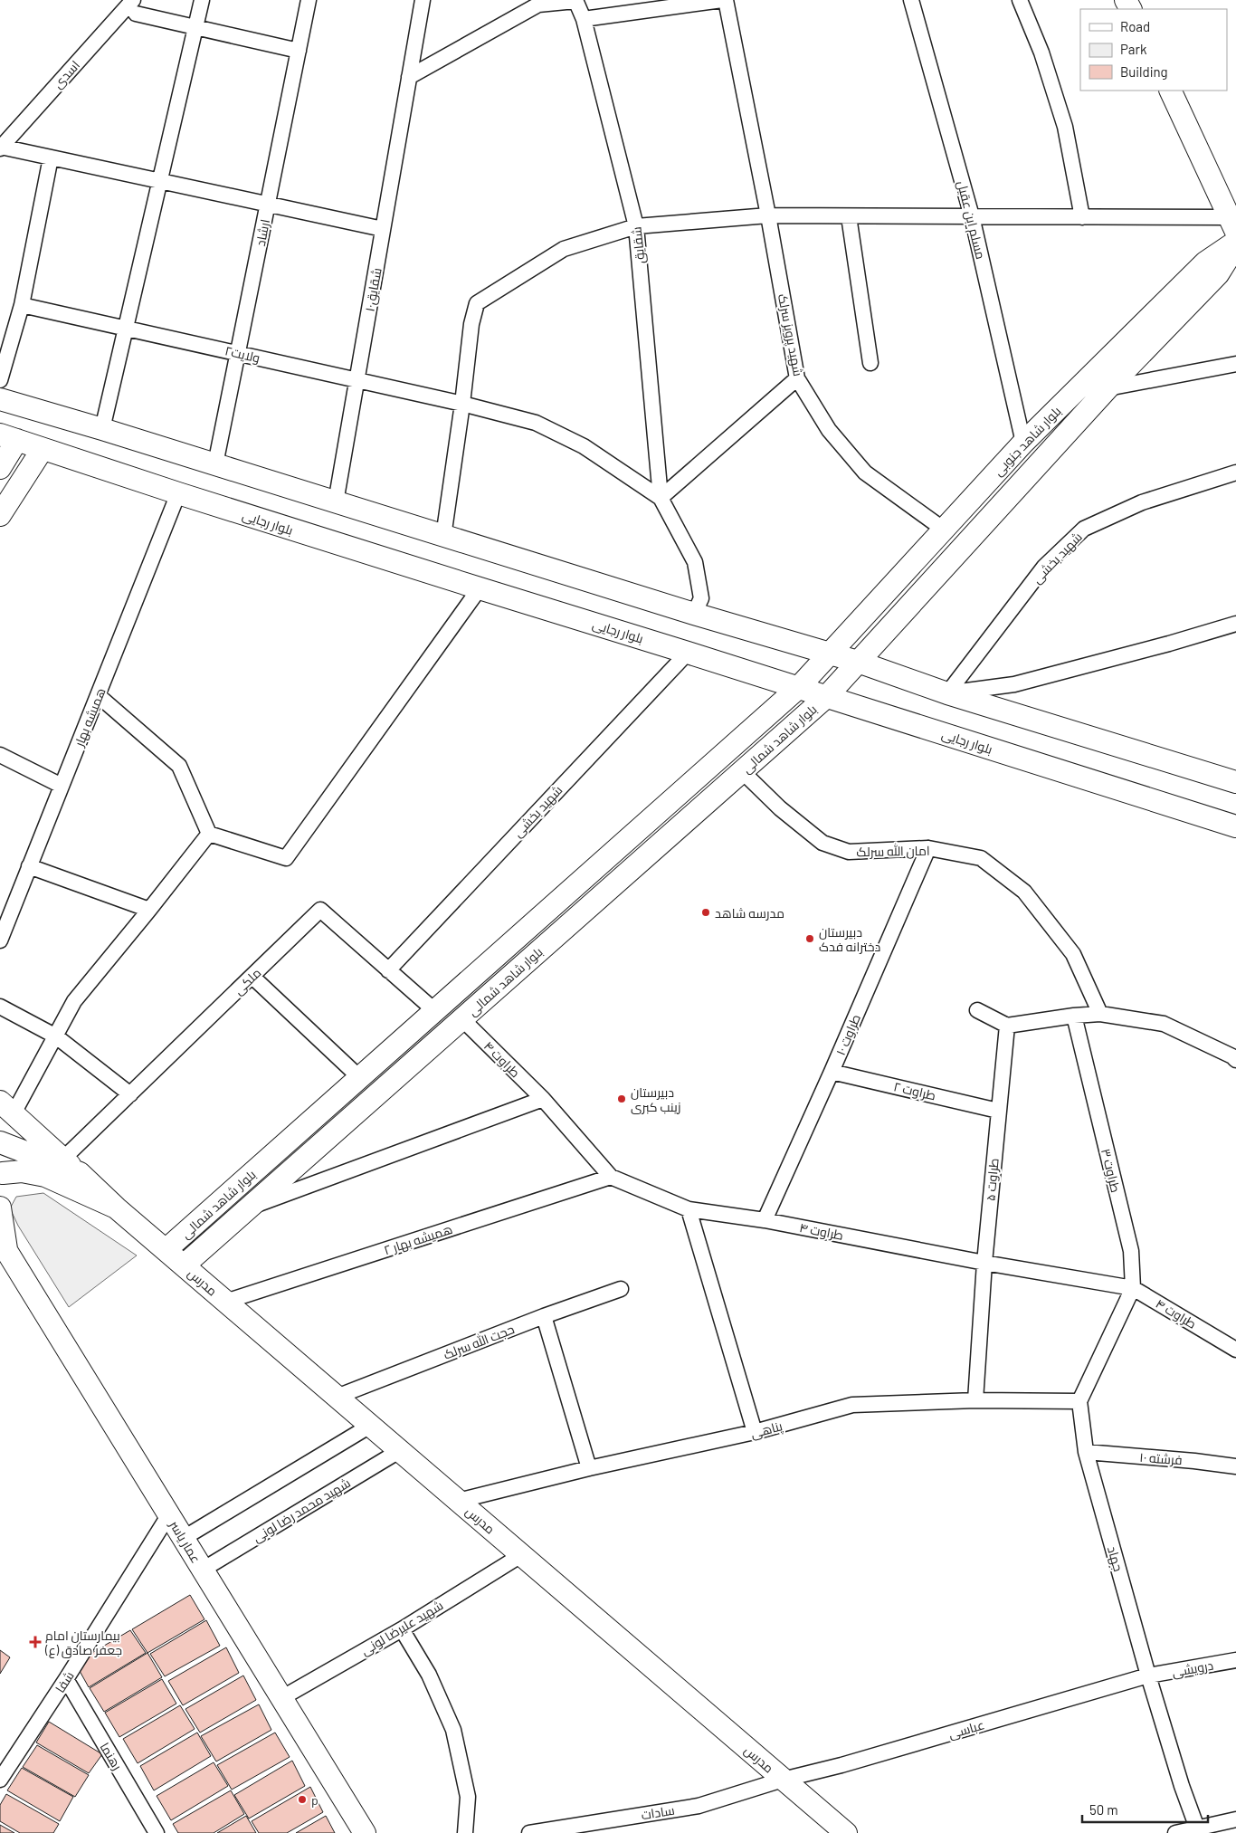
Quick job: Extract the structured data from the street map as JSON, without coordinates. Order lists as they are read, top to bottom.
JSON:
{
  "streets": {
    "main road": [
      "بلوار شاهد جنوبی",
      "بلوار رجایی",
      "بلوار شاهد شمالی",
      "مدرس",
      "عمار یاسر"
    ],
    "street": [
      "اسدی",
      "مسلم ابن عقیل",
      "ارشاد",
      "شقایق",
      "شقایق۱۰",
      "شهید پرویز سرلک",
      "ولایت۲",
      "شهید بخشی",
      "همیشه بهار",
      "امان الله سرلک",
      "ملکی",
      "طراوت ۱۰",
      "طراوت ۴",
      "طراوت ۲",
      "طراوت ۳",
      "طراوت ۵",
      "همیشه بهار ۲",
      "حجت الله سرلک",
      "پناهی",
      "فرشته ۱۰",
      "شهید محمد رضا لونی",
      "جهاد",
      "شهید علیرضا لونی",
      "درویشی",
      "شفا",
      "عباسی",
      "رهنما",
      "سادات"
    ]
  },
  "crossings": [
    ["مسلم ابن عقیل", "بلوار شاهد جنوبی"],
    ["ارشاد", "ولایت۲"],
    ["شقایق", "ولایت۲"],
    ["شقایق۱۰", "ولایت۲"],
    ["شهید پرویز سرلک", "بلوار شاهد جنوبی"],
    ["بلوار شاهد جنوبی", "بلوار رجایی"],
    ["بلوار شاهد جنوبی", "بلوار شاهد شمالی"],
    ["بلوار رجایی", "شهید بخشی"],
    ["بلوار رجایی", "همیشه بهار"],
    ["بلوار رجایی", "بلوار شاهد شمالی"],
    ["شهید بخشی", "ملکی"],
    ["بلوار شاهد شمالی", "امان الله سرلک"],
    ["بلوار شاهد شمالی", "ملکی"],
    ["بلوار شاهد شمالی", "طراوت ۴"],
    ["بلوار شاهد شمالی", "مدرس"],
    ["امان الله سرلک", "طراوت ۱۰"],
    ["طراوت ۱۰", "طراوت ۴"],
    ["طراوت ۱۰", "طراوت ۲"],
    ["طراوت ۴", "طراوت ۳"],
    ["طراوت ۴", "طراوت ۵"],
    ["طراوت ۴", "همیشه بهار ۲"],
    ["طراوت ۲", "طراوت ۵"],
    ["طراوت ۵", "پناهی"],
    ["همیشه بهار ۲", "مدرس"],
    ["مدرس", "حجت الله سرلک"],
    ["مدرس", "پناهی"],
    ["مدرس", "شهید محمد رضا لونی"],
    ["مدرس", "شهید علیرضا لونی"],
    ["مدرس", "عباسی"],
    ["مدرس", "سادات"],
    ["پناهی", "جهاد"],
    ["فرشته ۱۰", "جهاد"],
    ["شهید محمد رضا لونی", "عمار یاسر"],
    ["عمار یاسر", "شهید علیرضا لونی"],
    ["عمار یاسر", "شفا"],
    ["جهاد", "درویشی"],
    ["جهاد", "عباسی"],
    ["درویشی", "عباسی"],
    ["شفا", "رهنما"],
    ["عباسی", "سادات"]
  ],
  "places": {
    "other": [
      "مدرسه شاهد",
      "دبیرستان دخترانه فدک",
      "دبیرستان زینب کبری",
      "p"
    ],
    "health": ["بیمارستان امام جعفر صادق (ع)"]
  },
  "legend": ["Road", "Park", "Building"],
  "scale_bar": "50 m"
}
